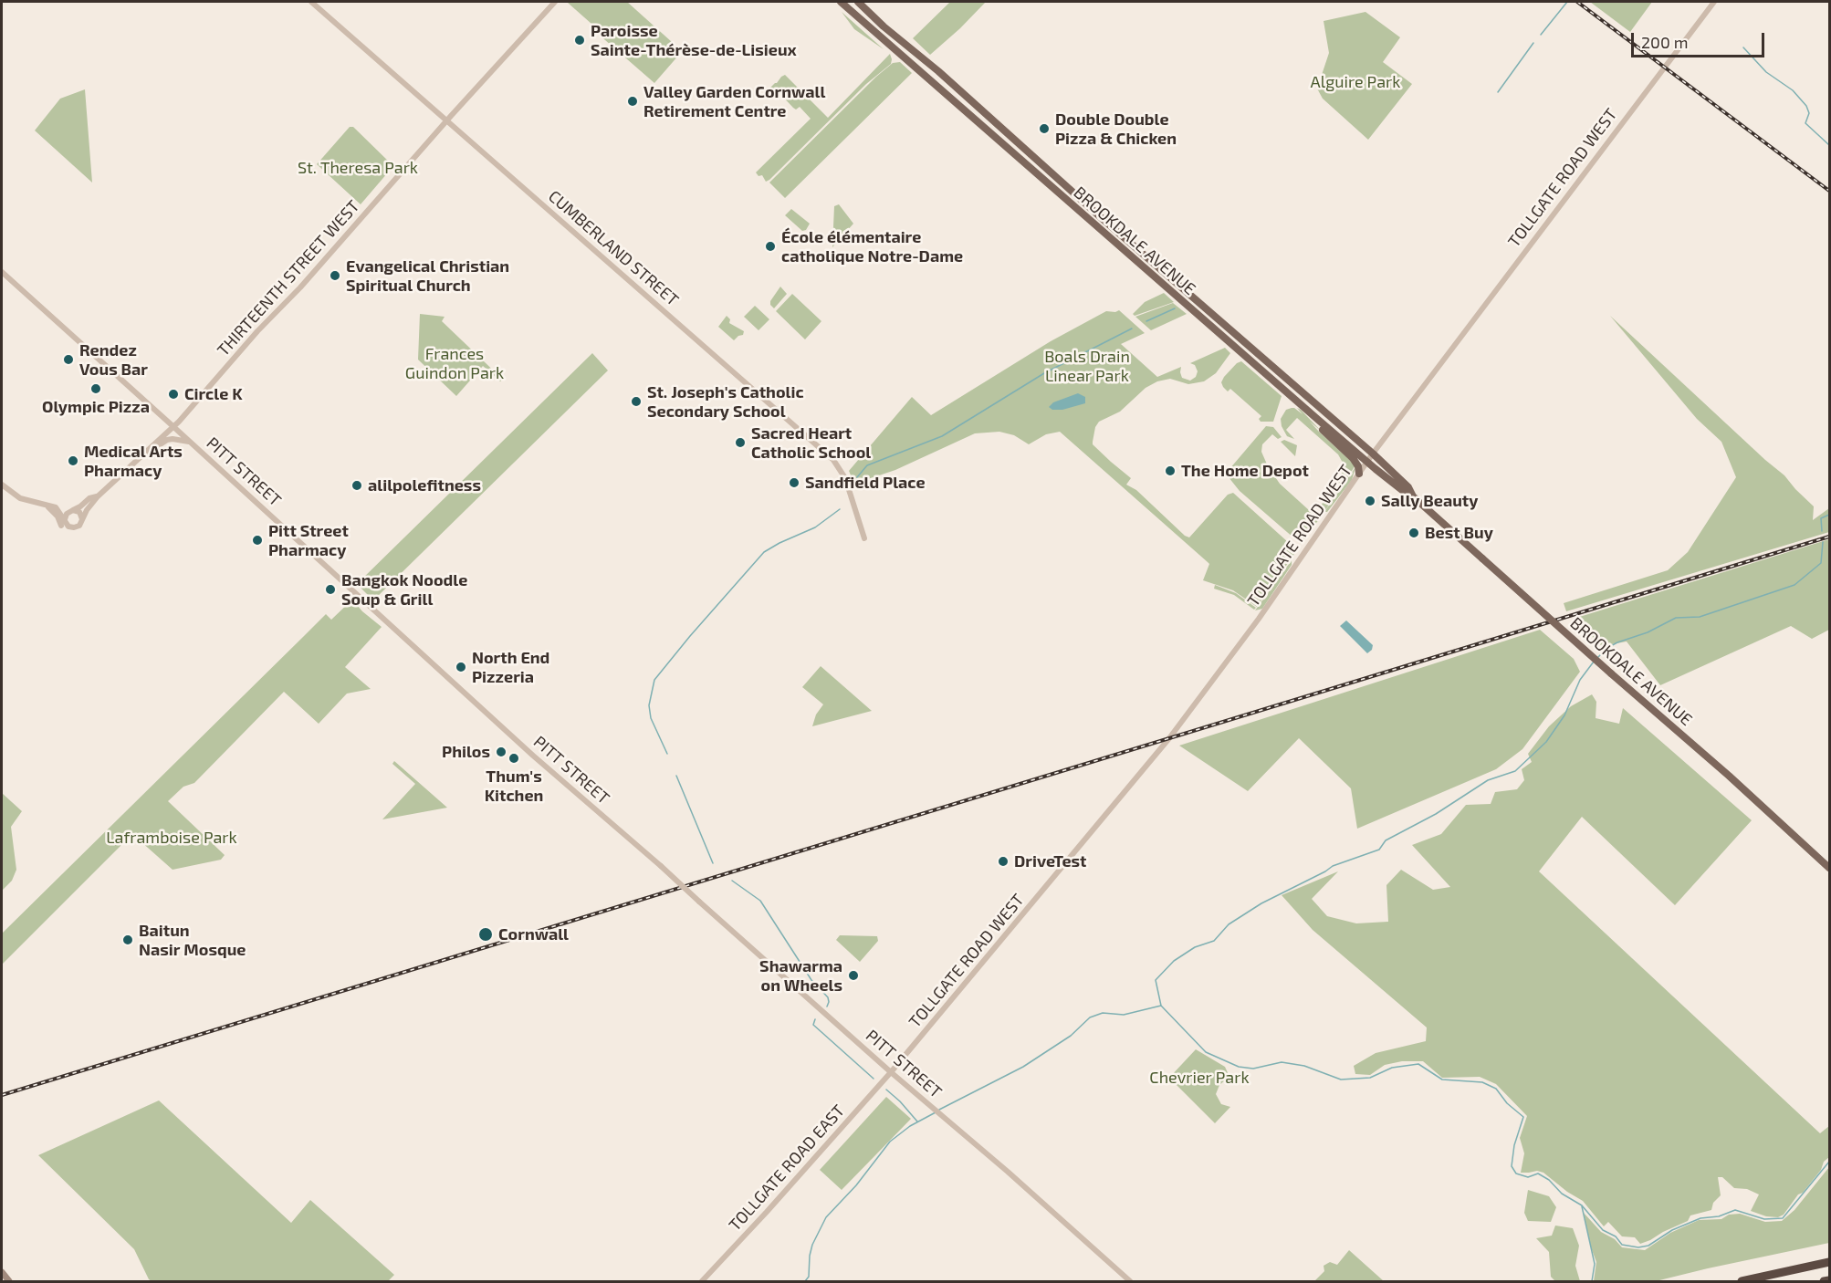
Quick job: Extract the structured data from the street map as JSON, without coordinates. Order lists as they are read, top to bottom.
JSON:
{
  "streets": {
    "main road": ["BROOKDALE AVENUE"],
    "street": [
      "TOLLGATE ROAD WEST",
      "CUMBERLAND STREET",
      "THIRTEENTH STREET WEST",
      "PITT STREET",
      "TOLLGATE ROAD EAST"
    ]
  },
  "crossings": [
    ["TOLLGATE ROAD WEST", "BROOKDALE AVENUE"],
    ["TOLLGATE ROAD WEST", "PITT STREET"],
    ["TOLLGATE ROAD WEST", "TOLLGATE ROAD EAST"],
    ["CUMBERLAND STREET", "THIRTEENTH STREET WEST"],
    ["THIRTEENTH STREET WEST", "PITT STREET"],
    ["PITT STREET", "TOLLGATE ROAD EAST"]
  ],
  "parks": [
    "Alguire Park",
    "St. Theresa Park",
    "Frances Guindon Park",
    "Boals Drain Linear Park",
    "Laframboise Park",
    "Chevrier Park"
  ],
  "places": [
    "Paroisse Sainte-Thérèse-de-Lisieux",
    "Valley Garden Cornwall Retirement Centre",
    "Double Double Pizza & Chicken",
    "École élémentaire catholique Notre-Dame",
    "Evangelical Christian Spiritual Church",
    "Rendez Vous Bar",
    "Olympic Pizza",
    "Circle K",
    "St. Joseph's Catholic Secondary School",
    "Sacred Heart Catholic School",
    "Medical Arts Pharmacy",
    "The Home Depot",
    "Sandfield Place",
    "alilpolefitness",
    "Sally Beauty",
    "Best Buy",
    "Pitt Street Pharmacy",
    "Bangkok Noodle Soup & Grill",
    "North End Pizzeria",
    "Philos",
    "Thum's Kitchen",
    "DriveTest",
    "Cornwall",
    "Baitun Nasir Mosque",
    "Shawarma on Wheels"
  ],
  "scale_bar": "200 m"
}
